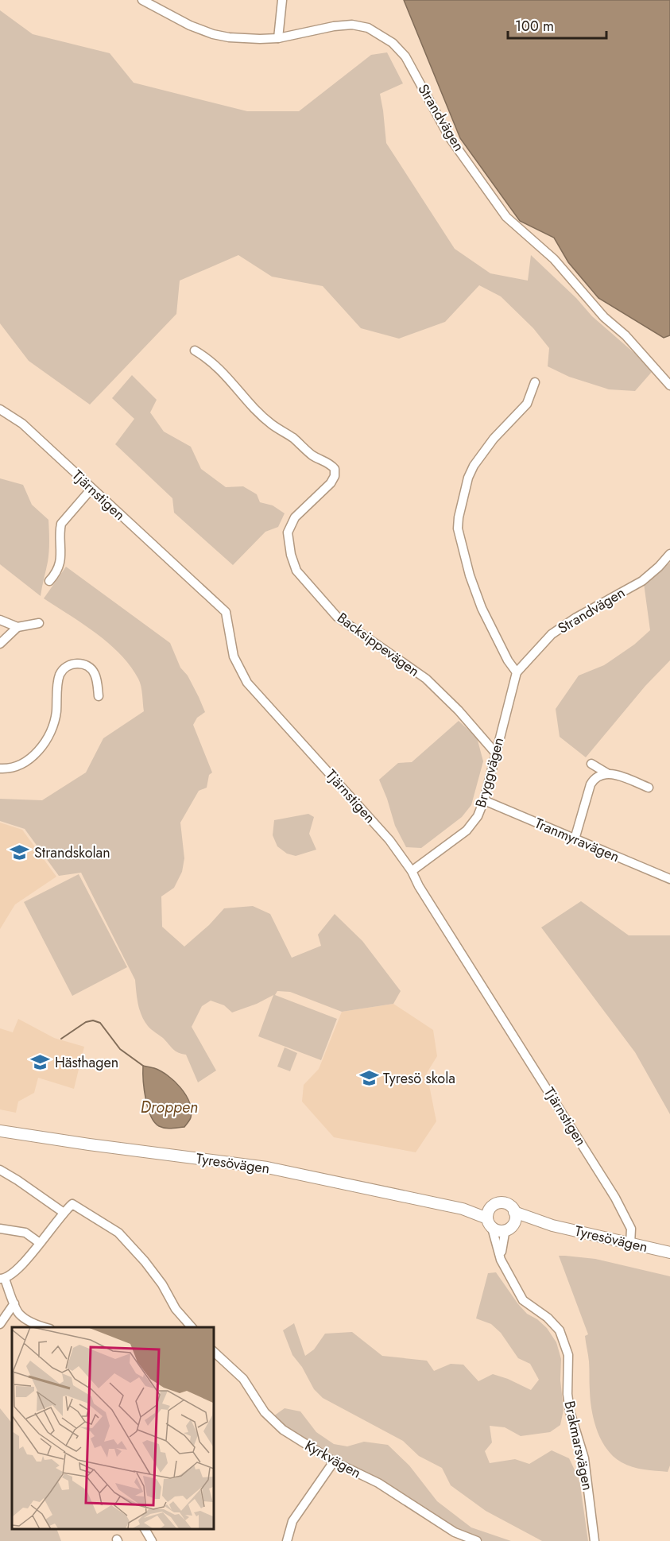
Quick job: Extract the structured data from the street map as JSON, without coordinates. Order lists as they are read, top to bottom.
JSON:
{
  "streets": {
    "main road": ["Tyresövägen"],
    "street": [
      "Strandvägen",
      "Tjärnstigen",
      "Backsippevägen",
      "Bryggvägen",
      "Tranmyravägen",
      "Brakmarsvägen",
      "Kyrkvägen"
    ]
  },
  "crossings": [
    ["Strandvägen", "Bryggvägen"],
    ["Tjärnstigen", "Bryggvägen"],
    ["Tjärnstigen", "Tyresövägen"],
    ["Backsippevägen", "Bryggvägen"],
    ["Bryggvägen", "Tranmyravägen"],
    ["Tyresövägen", "Brakmarsvägen"]
  ],
  "water": ["Droppen"],
  "places": {
    "school or university": ["Strandskolan", "Hästhagen", "Tyresö skola"]
  },
  "scale_bar": "100 m"
}
